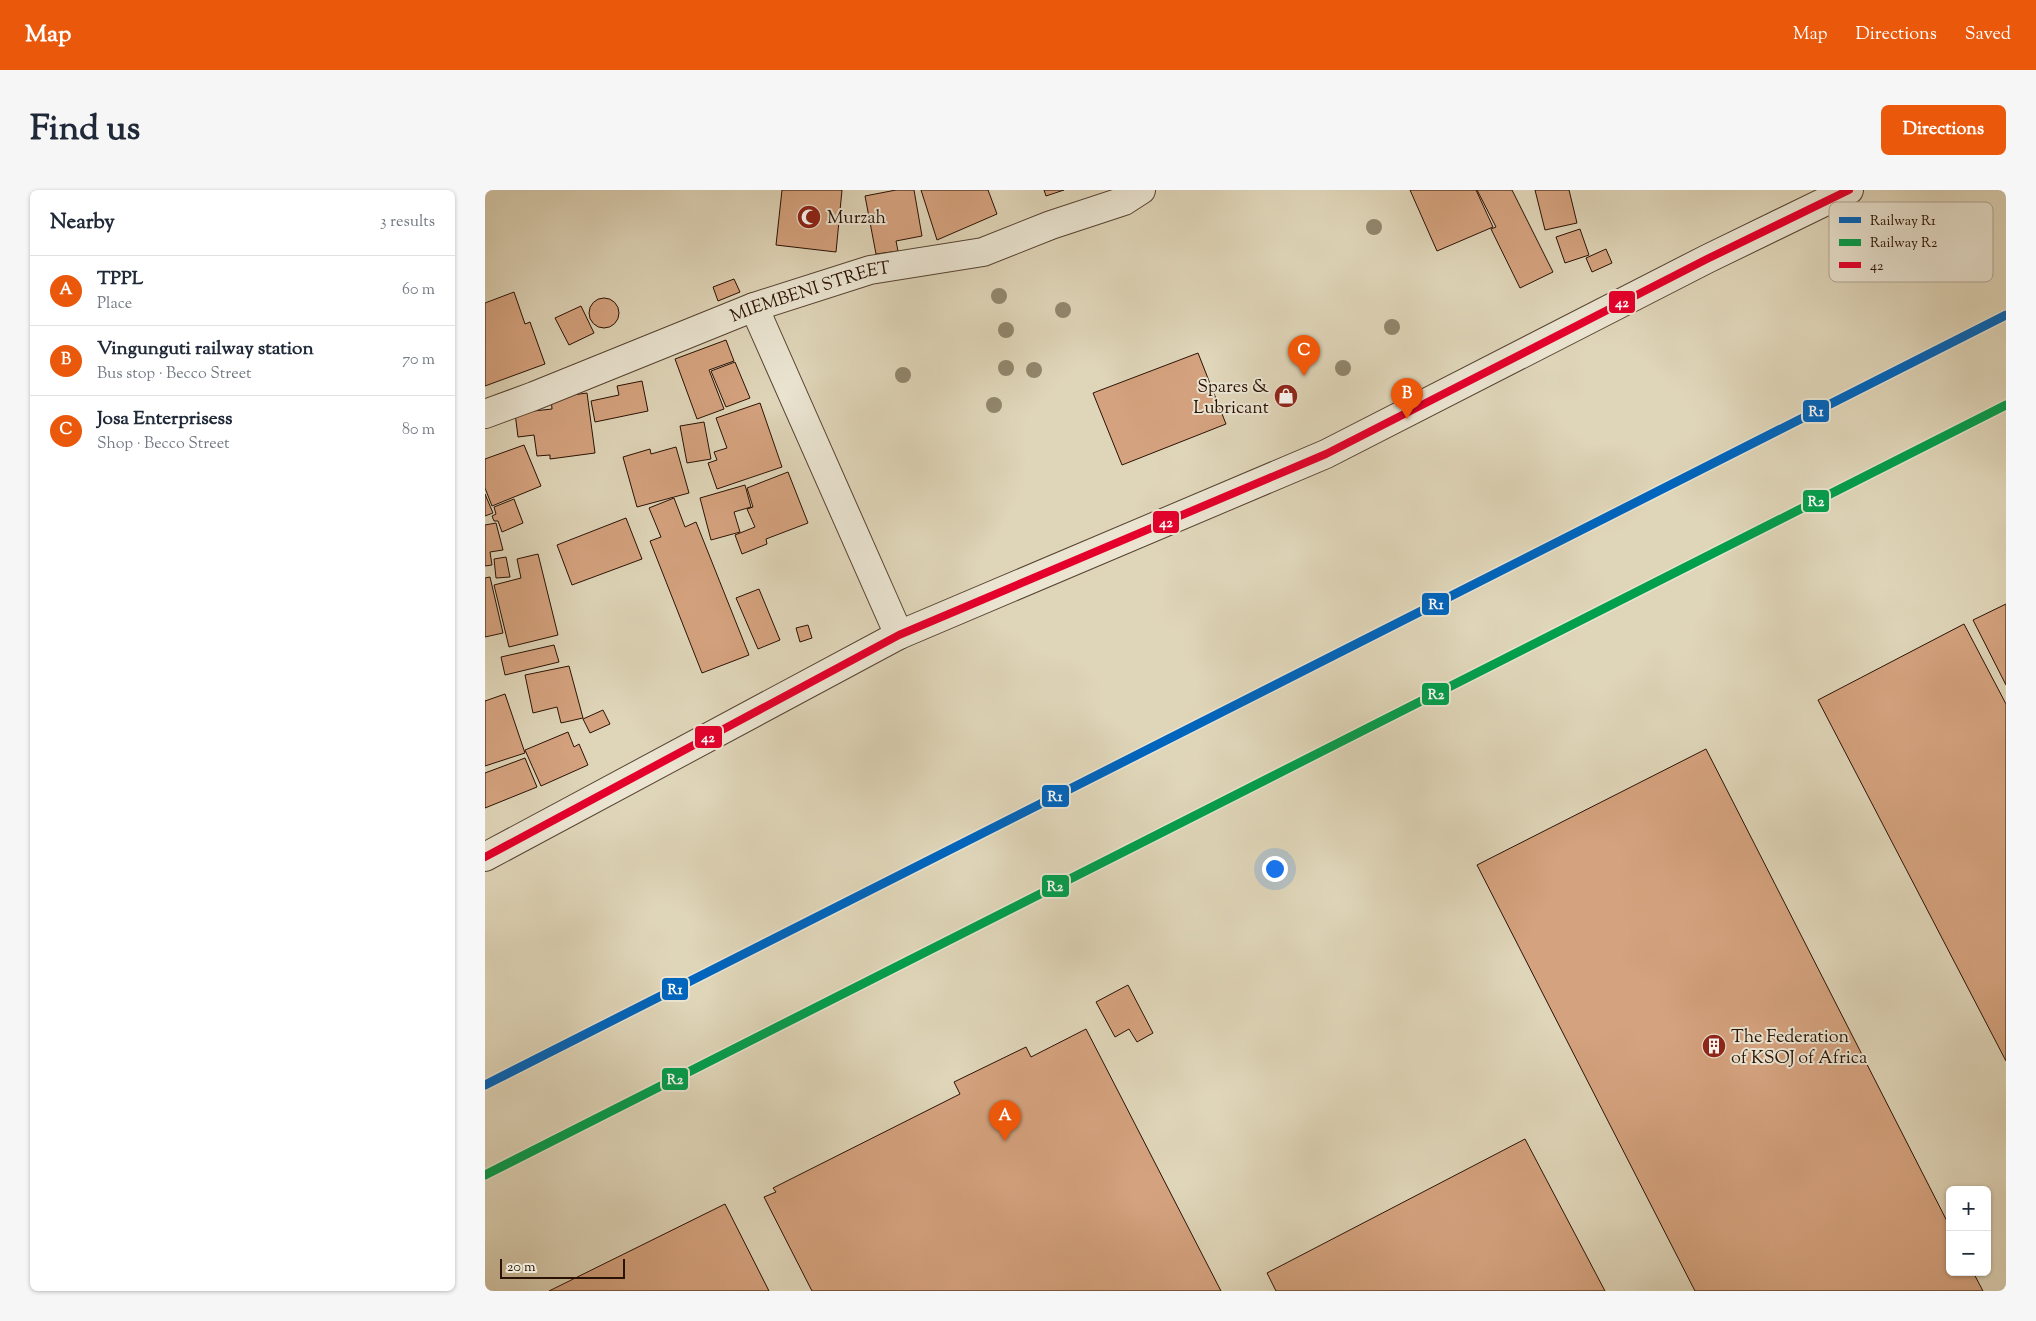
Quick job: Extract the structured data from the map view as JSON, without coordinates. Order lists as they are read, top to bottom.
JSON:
{
  "streets": {
    "street": ["MIEMBENI STREET"]
  },
  "places": {
    "mosque": ["Murzah"],
    "shop": ["Spares & Lubricant"],
    "building": ["The Federation of KSOJ of Africa"]
  },
  "lines": ["transit line 42", "rail line R1", "rail line R2"],
  "legend": ["Railway R1", "Railway R2", "42"],
  "scale_bar": "20 m",
  "page": {
    "header": "Map",
    "nav": ["Map", "Directions", "Saved"],
    "title": "Find us",
    "buttons": "Directions",
    "heading": ["Nearby", "3 results"],
    "list": [
      {
        "mark": "A",
        "name": "TPPL",
        "note": "Place",
        "value": "60 m"
      },
      {
        "mark": "B",
        "name": "Vingunguti railway station",
        "note": "Bus stop · Becco Street",
        "value": "70 m"
      },
      {
        "mark": "C",
        "name": "Josa Enterprisess",
        "note": "Shop · Becco Street",
        "value": "80 m"
      }
    ],
    "pins": ["C", "B", "A"],
    "map_buttons": ["+", "−"],
    "scale": "20 m"
  }
}
